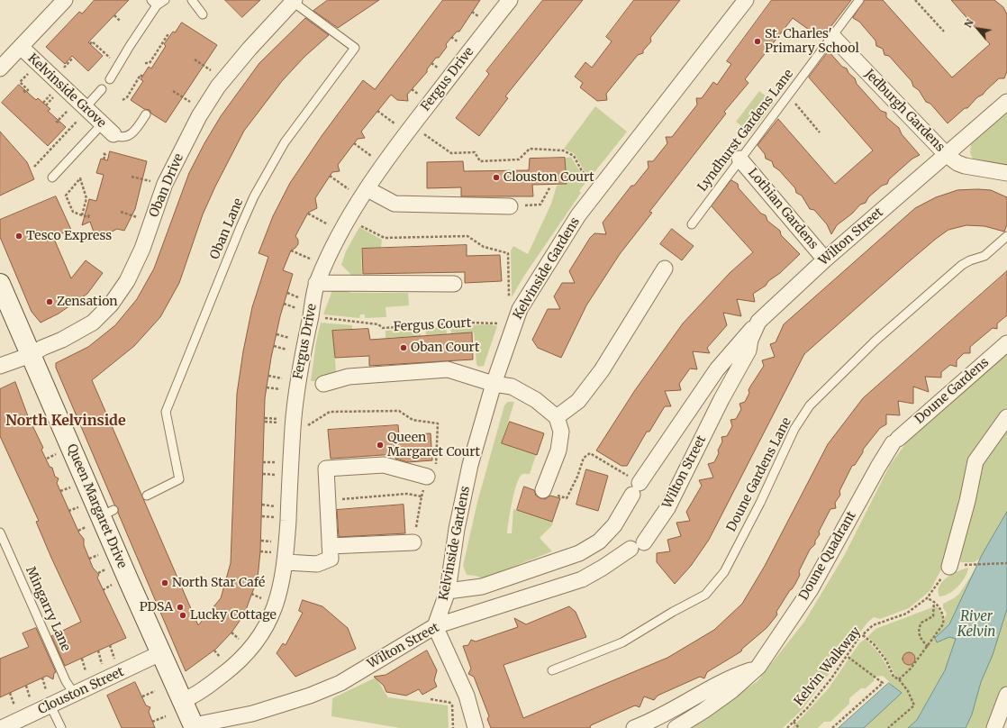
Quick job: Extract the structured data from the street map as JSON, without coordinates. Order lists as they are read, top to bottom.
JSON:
{
  "streets": {
    "main road": ["Queen Margaret Drive"],
    "street": [
      "Fergus Drive",
      "Kelvinside Grove",
      "Jedburgh Gardens",
      "Oban Drive",
      "Lothian Gardens",
      "Wilton Street",
      "Kelvinside Gardens",
      "Doune Gardens",
      "Doune Quadrant",
      "Clouston Street"
    ],
    "lane": [
      "Lyndhurst Gardens Lane",
      "Oban Lane",
      "Doune Gardens Lane",
      "Mingarry Lane"
    ],
    "path": ["Fergus Court", "Kelvin Walkway"]
  },
  "crossings": [
    ["Fergus Drive", "Fergus Court"],
    ["Fergus Drive", "Queen Margaret Drive"],
    ["Jedburgh Gardens", "Lyndhurst Gardens Lane"],
    ["Jedburgh Gardens", "Wilton Street"],
    ["Lyndhurst Gardens Lane", "Lothian Gardens"],
    ["Oban Drive", "Oban Lane"],
    ["Oban Drive", "Queen Margaret Drive"],
    ["Lothian Gardens", "Wilton Street"],
    ["Wilton Street", "Kelvinside Gardens"],
    ["Wilton Street", "Queen Margaret Drive"],
    ["Kelvinside Gardens", "Fergus Court"],
    ["Doune Gardens", "Doune Quadrant"],
    ["Queen Margaret Drive", "Clouston Street"],
    ["Mingarry Lane", "Clouston Street"]
  ],
  "districts": ["North Kelvinside"],
  "water": ["River Kelvin"],
  "places": [
    "St. Charles' Primary School",
    "Clouston Court",
    "Tesco Express",
    "Zensation",
    "Oban Court",
    "Queen Margaret Court",
    "North Star Café",
    "PDSA",
    "Lucky Cottage"
  ],
  "north": "top left"
}
